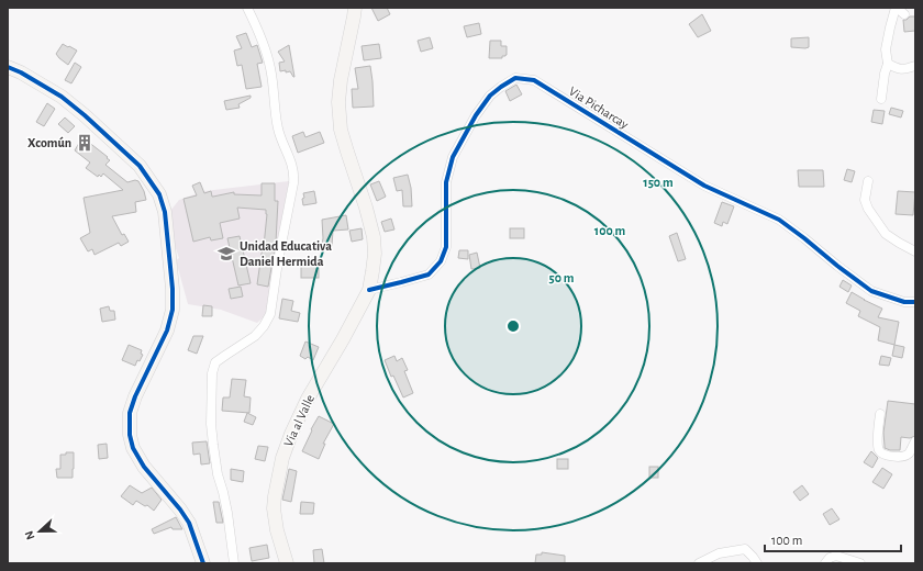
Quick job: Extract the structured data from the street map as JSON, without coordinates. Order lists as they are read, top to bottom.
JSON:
{
  "streets": {
    "street": ["Via Picharcay", "Via al Valle"]
  },
  "crossings": [
    ["Via Picharcay", "Via al Valle"]
  ],
  "places": {
    "building": ["Xcomún"],
    "school or university": ["Unidad Educativa Daniel Hermida"]
  },
  "scale_bar": "100 m",
  "north": "left",
  "rings": ["150 m", "100 m", "50 m"]
}
